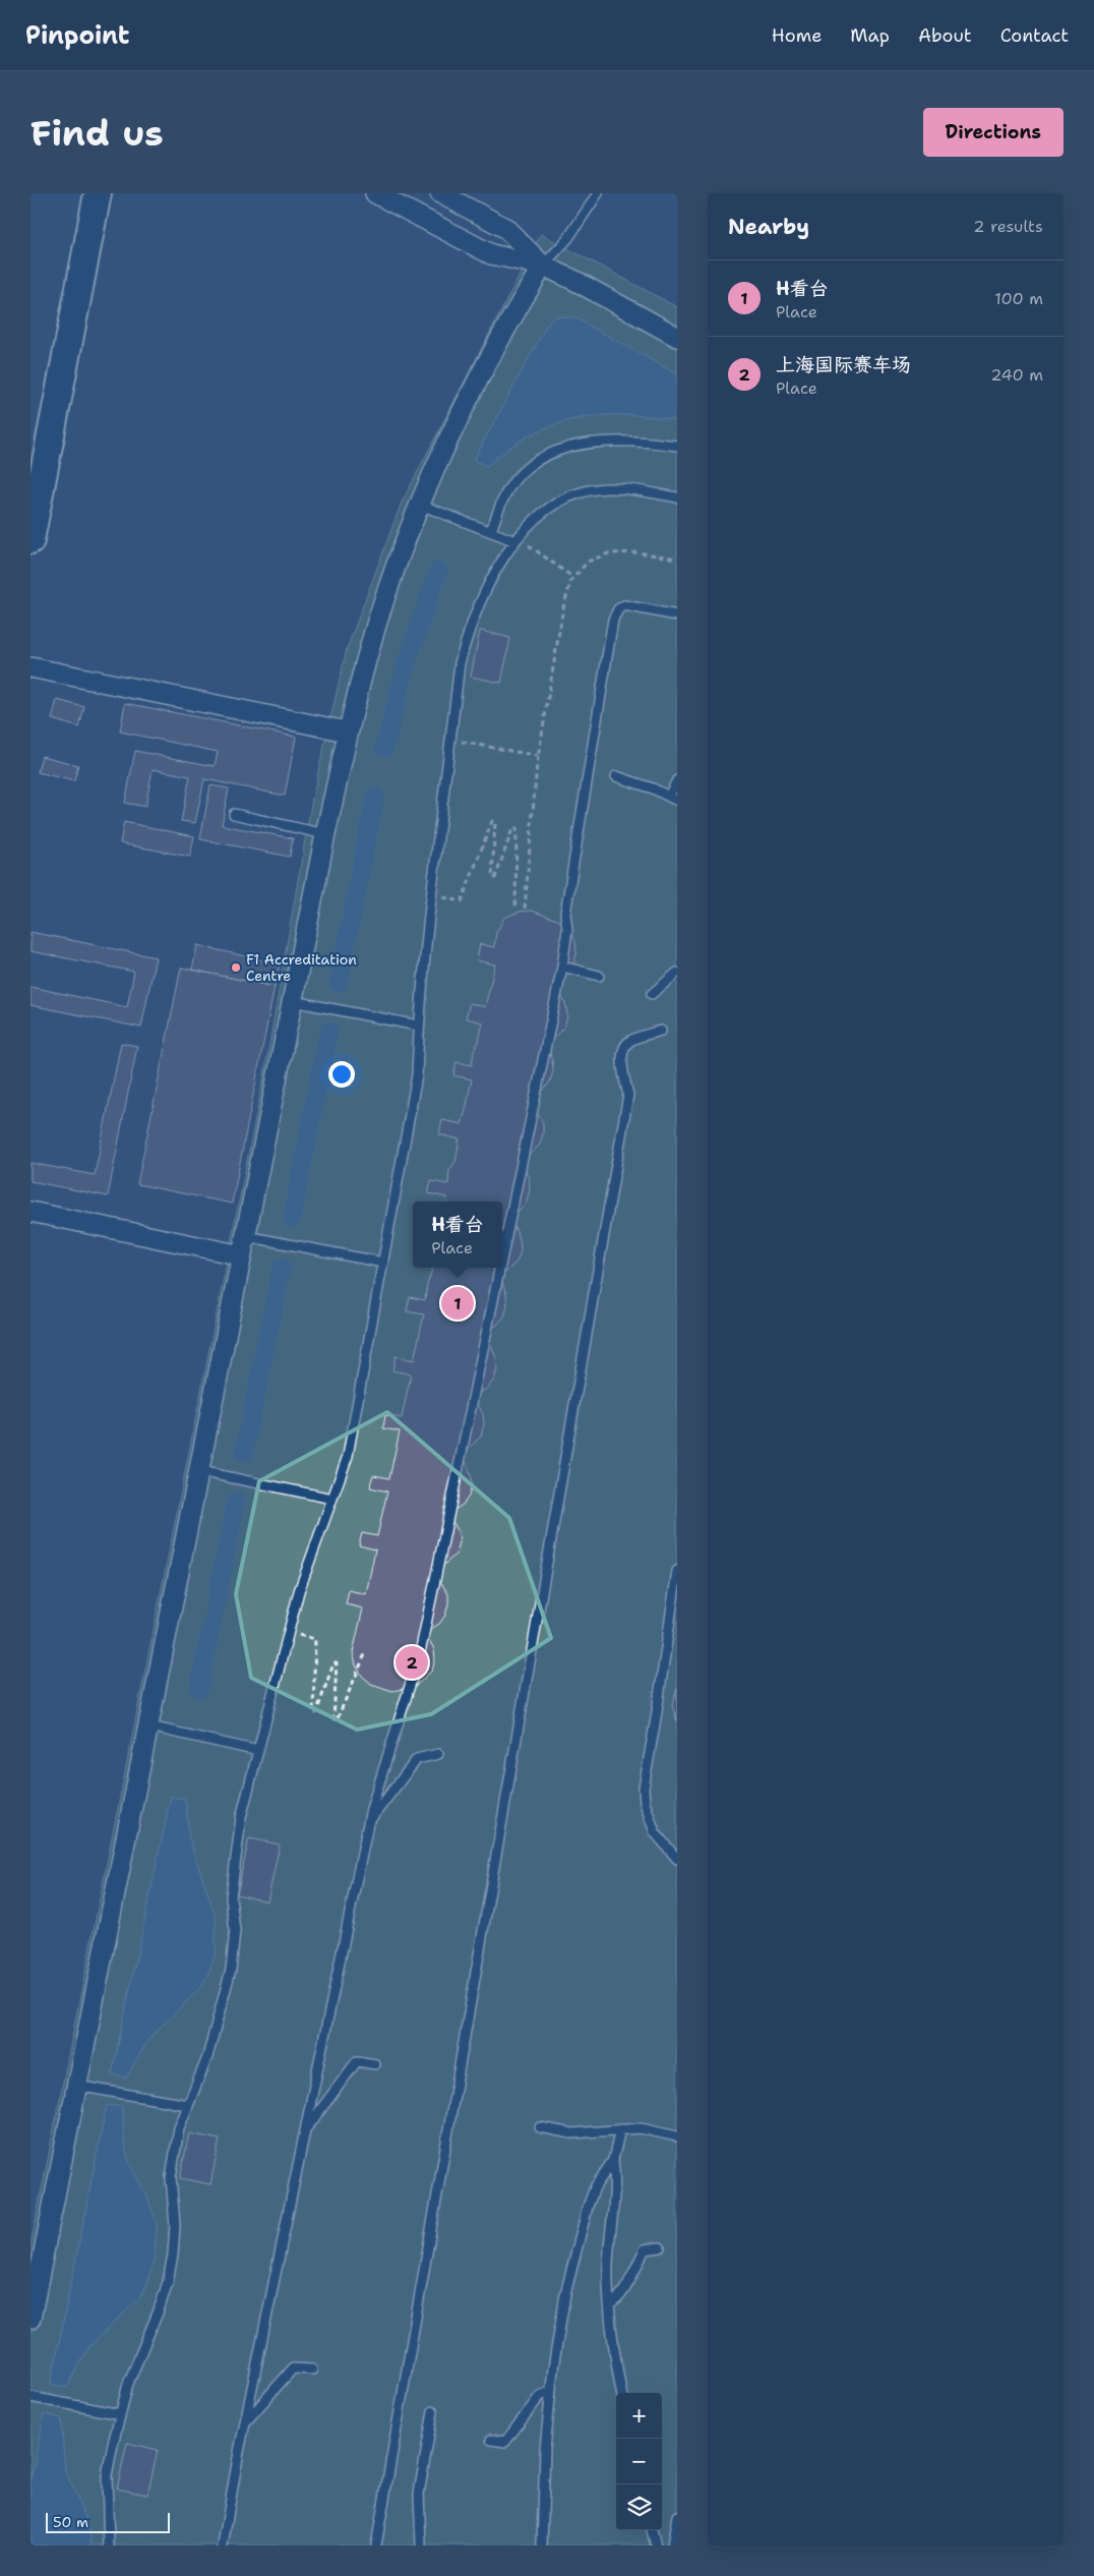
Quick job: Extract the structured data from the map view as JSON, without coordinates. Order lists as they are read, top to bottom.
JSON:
{
  "places": ["F1 Accreditation Centre"],
  "scale_bar": "50 m",
  "page": {
    "header": "Pinpoint",
    "nav": [
      "Home",
      "Map",
      "About",
      "Contact"
    ],
    "buttons": "Directions",
    "title": "Find us",
    "heading": ["Nearby", "2 results"],
    "list": [
      {
        "mark": "1",
        "name": "H看台",
        "note": "Place",
        "value": "100 m"
      },
      {
        "mark": "2",
        "name": "上海国际赛车场",
        "note": "Place",
        "value": "240 m"
      }
    ],
    "popup": ["H看台", "Place"],
    "pins": ["1", "2"],
    "map_buttons": ["+", "−"],
    "scale": "50 m"
  }
}
